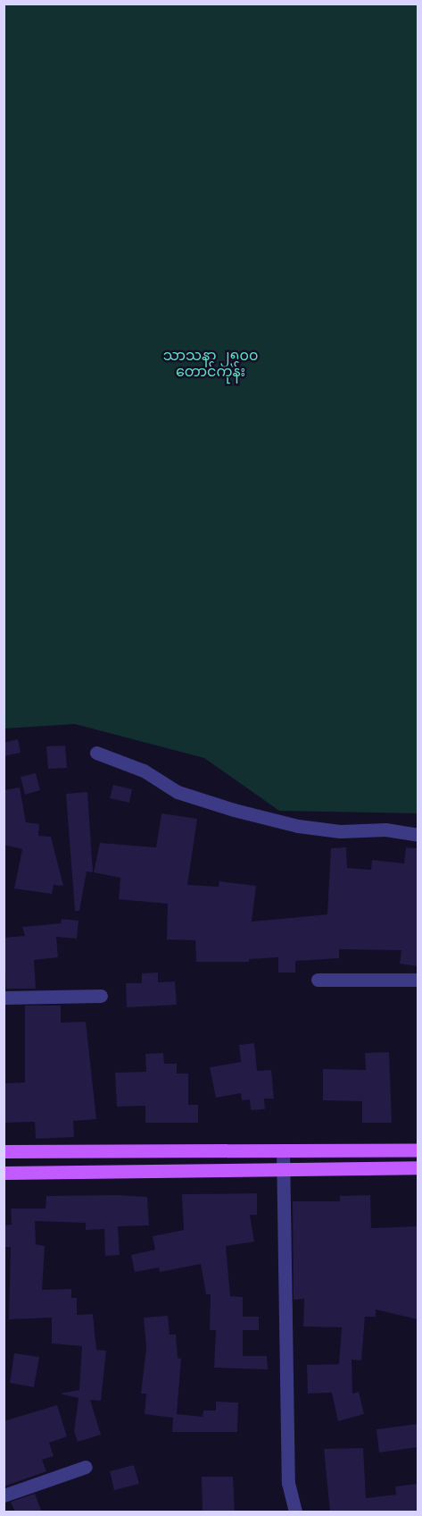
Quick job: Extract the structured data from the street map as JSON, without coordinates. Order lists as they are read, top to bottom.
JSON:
{
  "parks": ["သာသနာ ၂၅၀၀ တောင်ကုန်း"]
}
